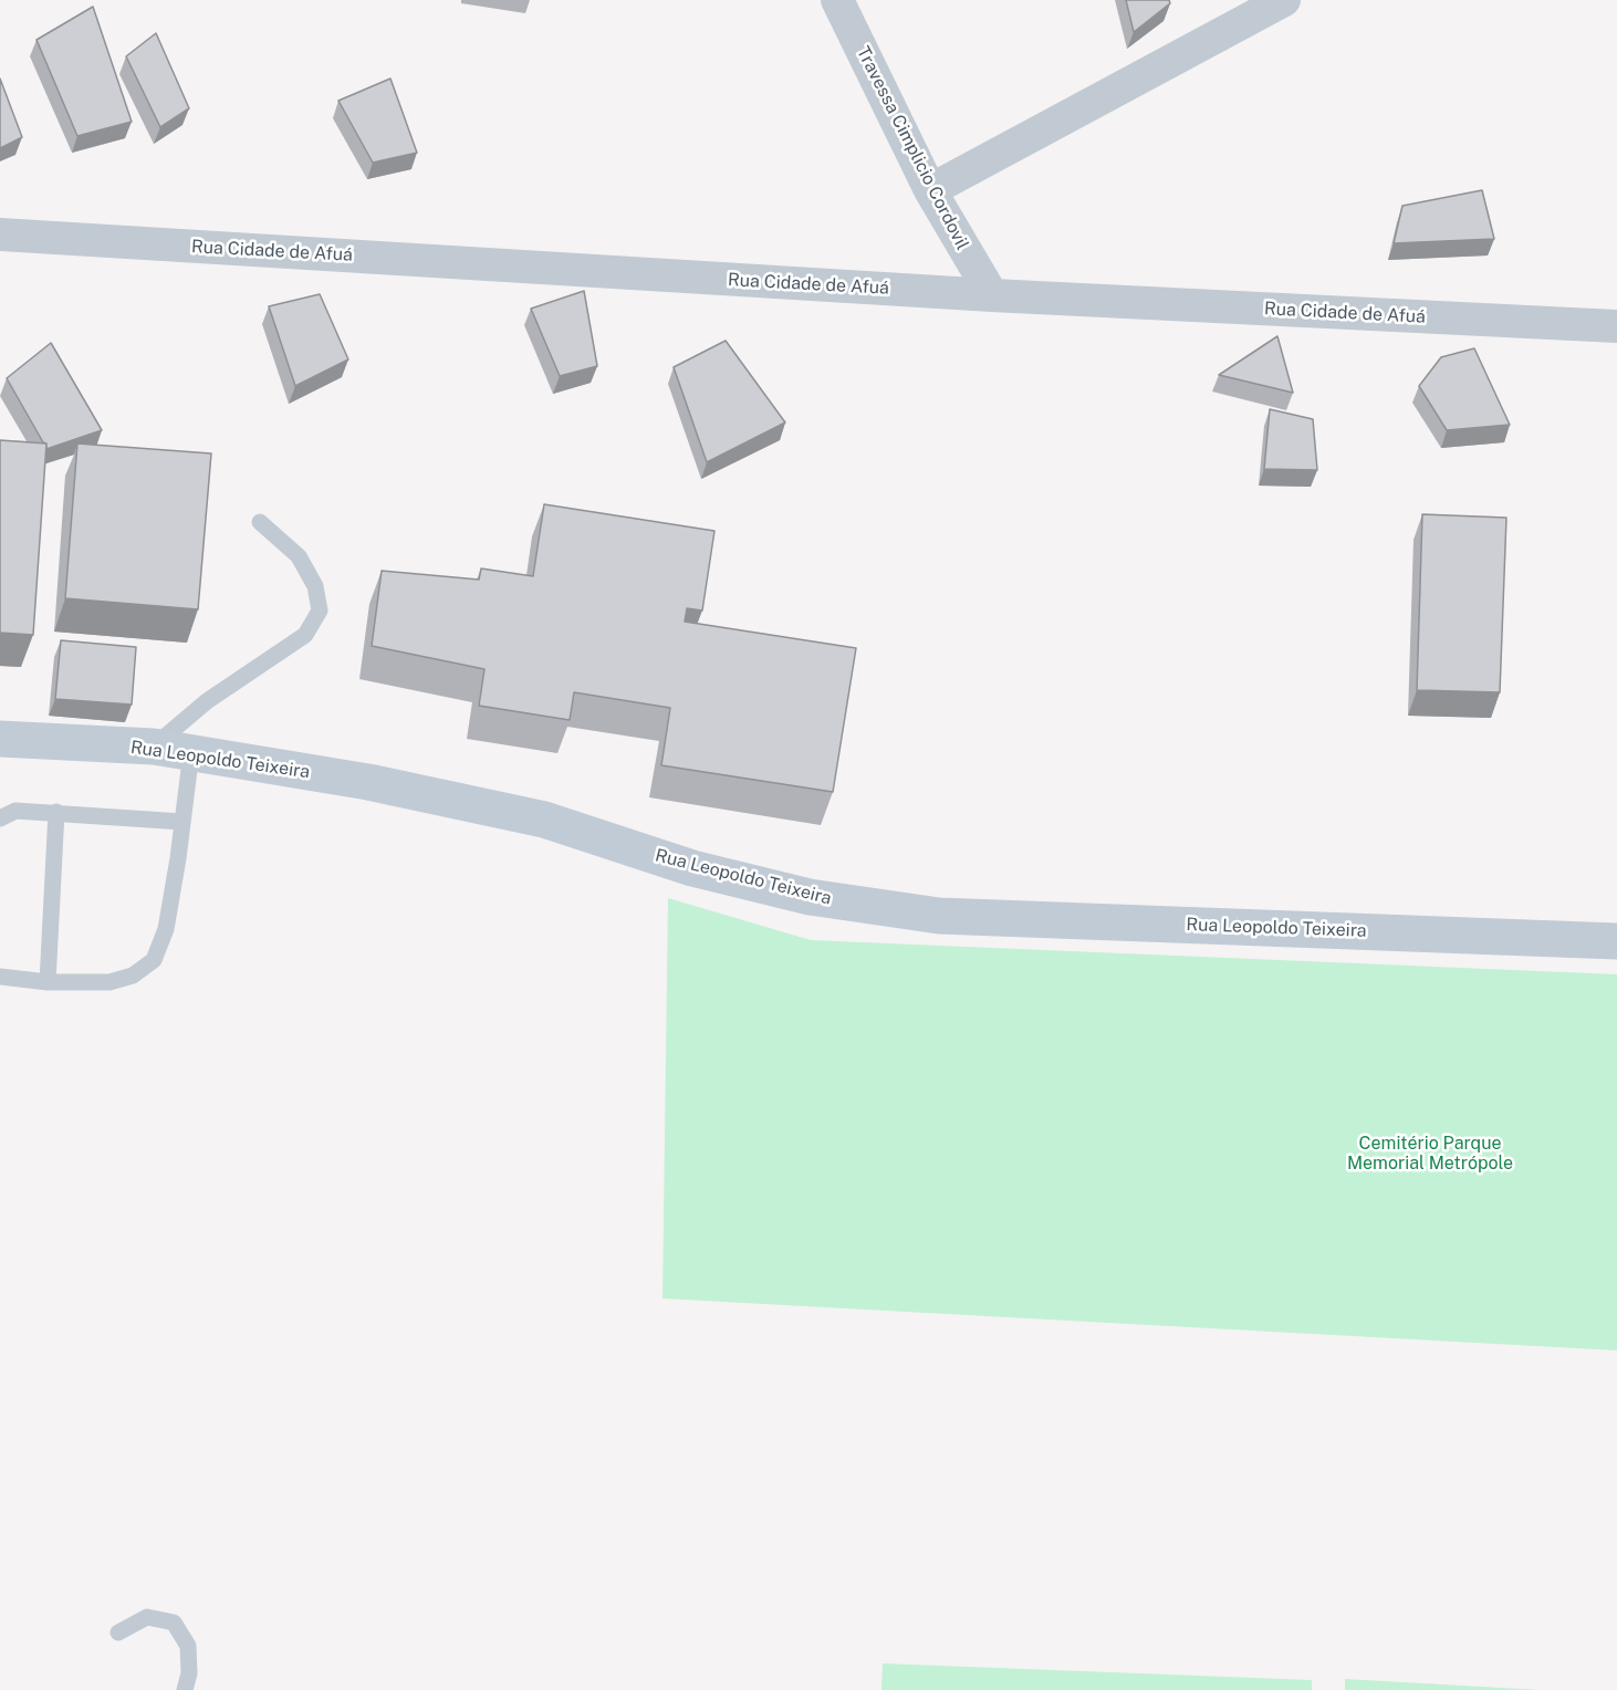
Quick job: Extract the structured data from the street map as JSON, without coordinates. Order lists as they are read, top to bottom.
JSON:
{
  "streets": {
    "main road": ["Rua Leopoldo Teixeira"],
    "street": ["Travessa Cimplicio Cordovil", "Rua Cidade de Afuá"]
  },
  "crossings": [
    ["Travessa Cimplicio Cordovil", "Rua Cidade de Afuá"]
  ],
  "parks": ["Cemitério Parque Memorial Metrópole"]
}
